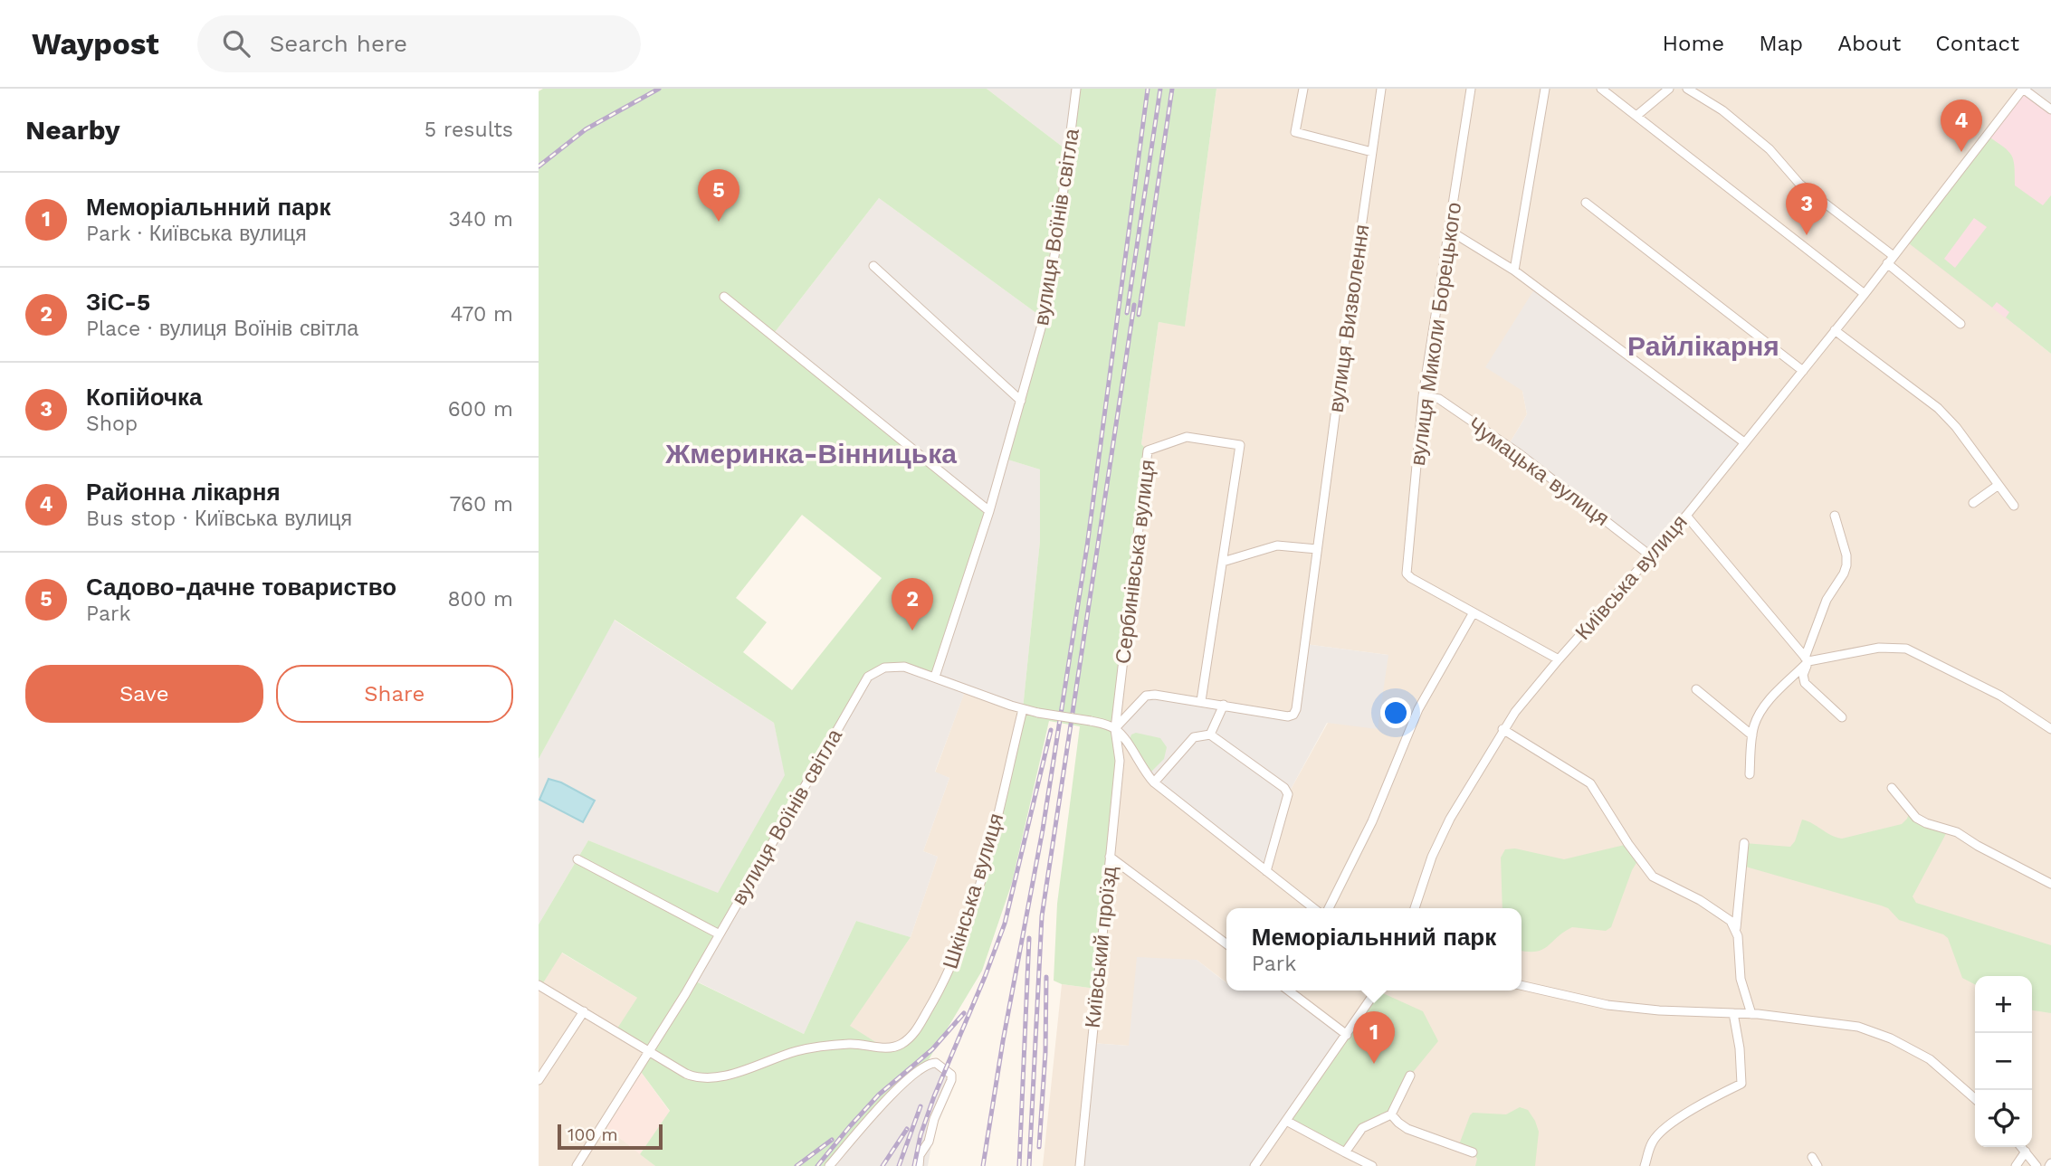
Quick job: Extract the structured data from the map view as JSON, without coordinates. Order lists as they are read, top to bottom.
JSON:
{
  "streets": {
    "street": [
      "вулиця Воїнів світла",
      "вулиця Визволення",
      "вулиця Миколи Борецького",
      "Чумацька вулиця",
      "Сербинівська вулиця",
      "Київська вулиця",
      "Шкінська вулиця",
      "Київський проїзд"
    ]
  },
  "crossings": [
    ["вулиця Воїнів світла", "Шкінська вулиця"],
    ["вулиця Визволення", "Сербинівська вулиця"],
    ["вулиця Визволення", "Київський проїзд"],
    ["вулиця Миколи Борецького", "Чумацька вулиця"],
    ["Чумацька вулиця", "Київська вулиця"],
    ["Сербинівська вулиця", "Київський проїзд"]
  ],
  "districts": ["Райлікарня", "Жмеринка-Вінницька"],
  "scale_bar": "100 m",
  "page": {
    "header": "Waypost",
    "search": "Search here",
    "nav": [
      "Home",
      "Map",
      "About",
      "Contact"
    ],
    "heading": ["Nearby", "5 results"],
    "pins": [
      "4",
      "5",
      "3",
      "2",
      "1"
    ],
    "list": [
      {
        "mark": "1",
        "name": "Меморіальнний парк",
        "note": "Park · Київська вулиця",
        "value": "340 m"
      },
      {
        "mark": "2",
        "name": "ЗіС-5",
        "note": "Place · вулиця Воїнів світла",
        "value": "470 m"
      },
      {
        "mark": "3",
        "name": "Копійочка",
        "note": "Shop",
        "value": "600 m"
      },
      {
        "mark": "4",
        "name": "Районна лікарня",
        "note": "Bus stop · Київська вулиця",
        "value": "760 m"
      },
      {
        "mark": "5",
        "name": "Садово-дачне товариство",
        "note": "Park",
        "value": "800 m"
      }
    ],
    "buttons": ["Save", "Share"],
    "popup": ["Меморіальнний парк", "Park"],
    "map_buttons": ["+", "−"],
    "scale": "100 m"
  }
}
